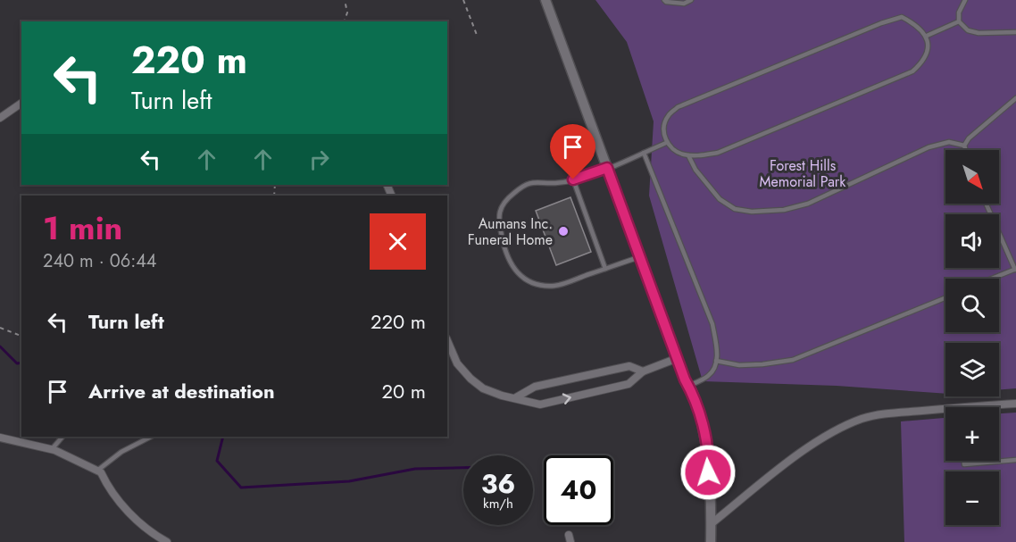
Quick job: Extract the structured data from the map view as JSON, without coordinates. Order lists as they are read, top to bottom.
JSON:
{
  "parks": ["Forest Hills Memorial Park"],
  "places": ["Aumans Inc. Funeral Home"],
  "north": "bottom right",
  "page": {
    "turn": ["220 m", "Turn left"],
    "map_buttons": ["+", "−"],
    "heading": ["1 min", "240 m · 06:44"],
    "list": [
      {
        "name": "Turn left",
        "value": "220 m"
      },
      {
        "name": "Arrive at destination",
        "value": "20 m"
      }
    ],
    "speed": "36 km/h",
    "limit": "40"
  }
}
